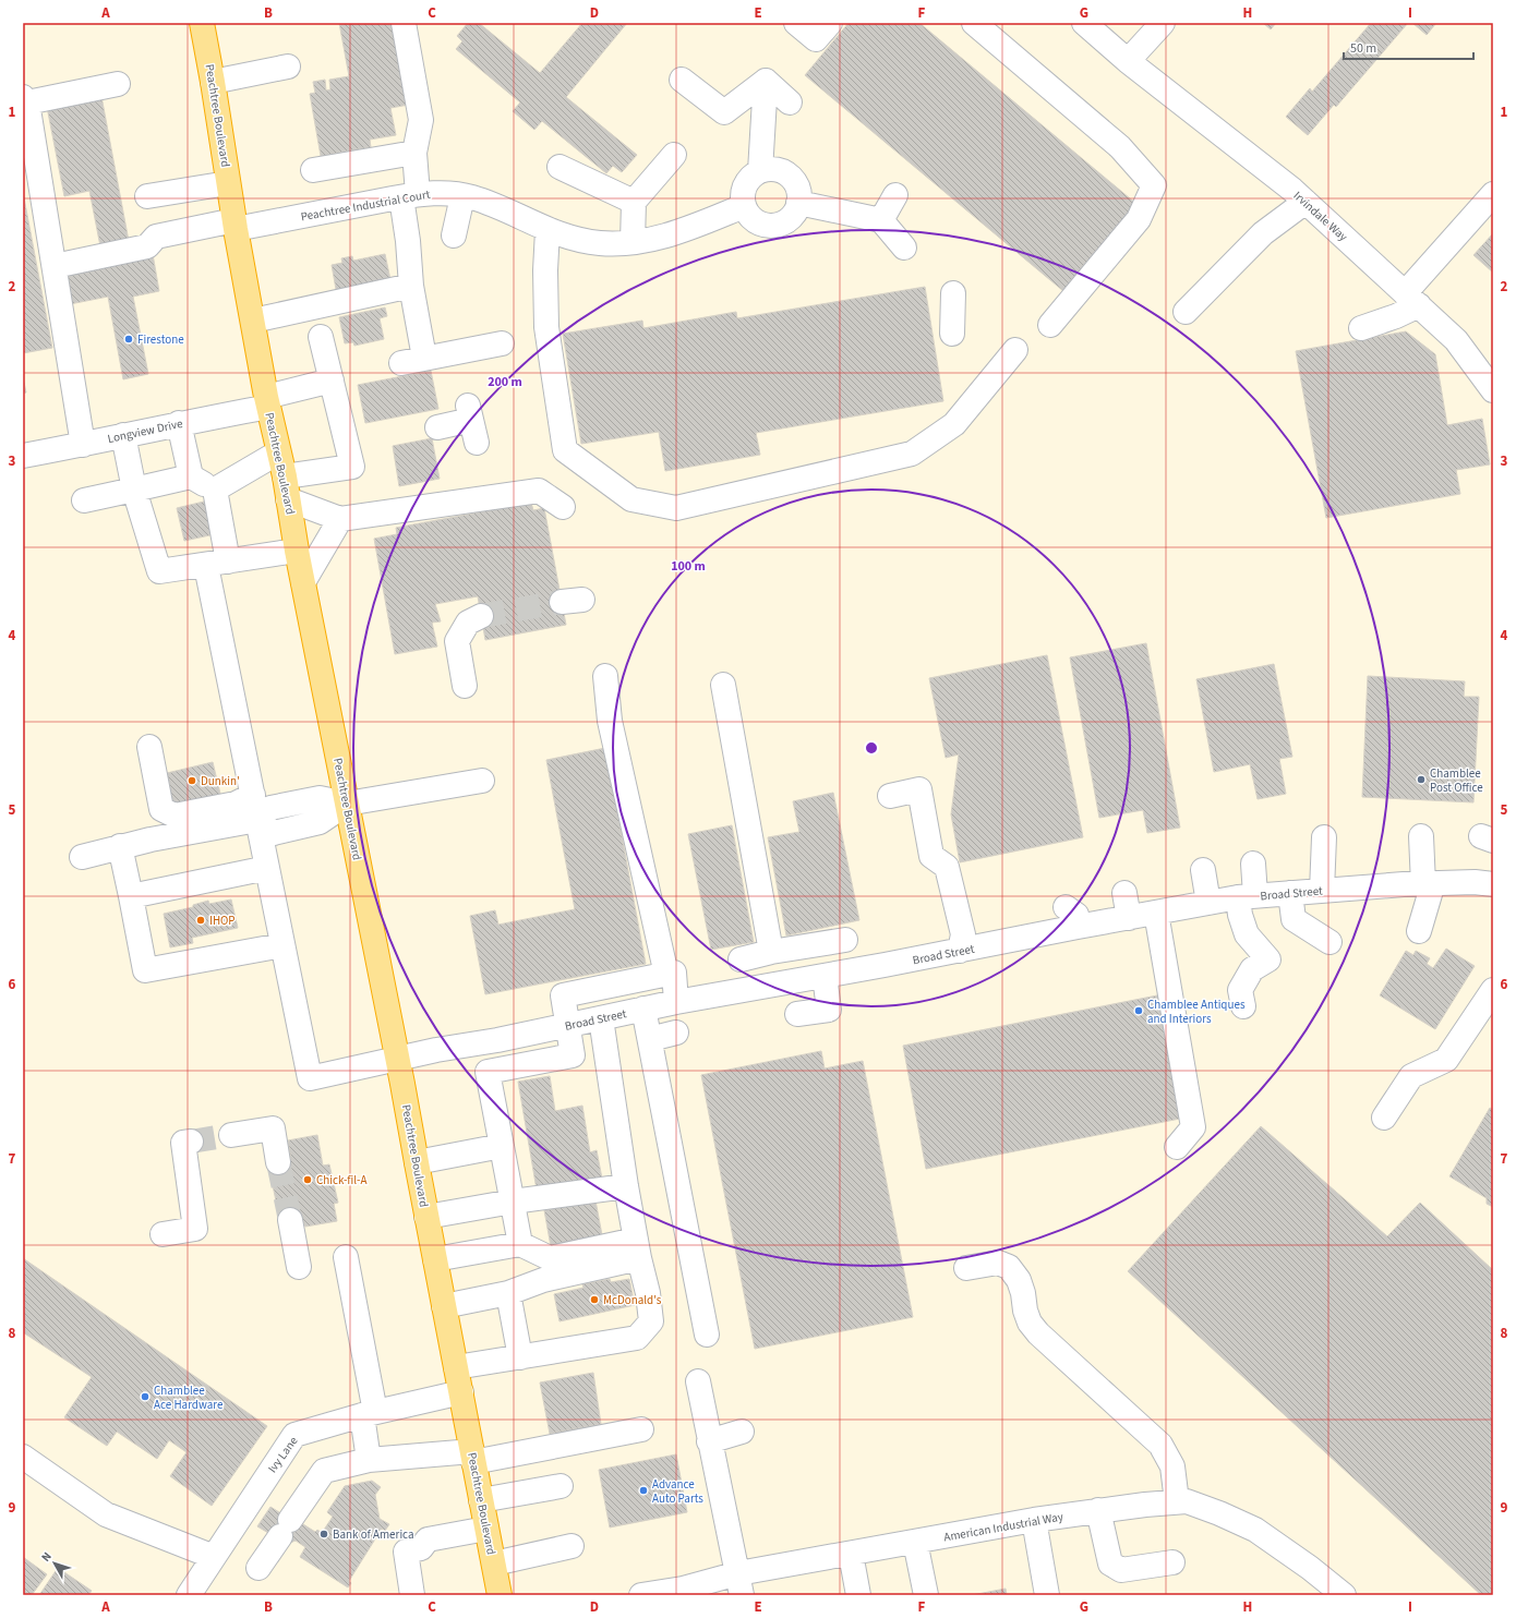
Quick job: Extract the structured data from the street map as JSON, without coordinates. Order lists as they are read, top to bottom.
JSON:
{
  "streets": {
    "highway": ["Peachtree Boulevard"],
    "street": [
      "Peachtree Industrial Court",
      "Irvindale Way",
      "Longview Drive",
      "Broad Street",
      "Ivy Lane",
      "American Industrial Way"
    ]
  },
  "crossings": [
    ["Peachtree Boulevard", "Peachtree Industrial Court"],
    ["Peachtree Boulevard", "Longview Drive"],
    ["Peachtree Boulevard", "Broad Street"],
    ["Peachtree Boulevard", "Ivy Lane"]
  ],
  "places": [
    "Firestone",
    "Chamblee Post Office",
    "Dunkin'",
    "IHOP",
    "Chamblee Antiques and Interiors",
    "Chick-fil-A",
    "McDonald's",
    "Chamblee Ace Hardware",
    "Advance Auto Parts",
    "Bank of America"
  ],
  "scale_bar": "50 m",
  "north": "top left",
  "grid": {
    "columns": [
      "A",
      "B",
      "C",
      "D",
      "E",
      "F",
      "G",
      "H",
      "I"
    ],
    "rows": [
      "1",
      "2",
      "3",
      "4",
      "5",
      "6",
      "7",
      "8",
      "9"
    ]
  },
  "rings": ["200 m", "100 m"]
}
